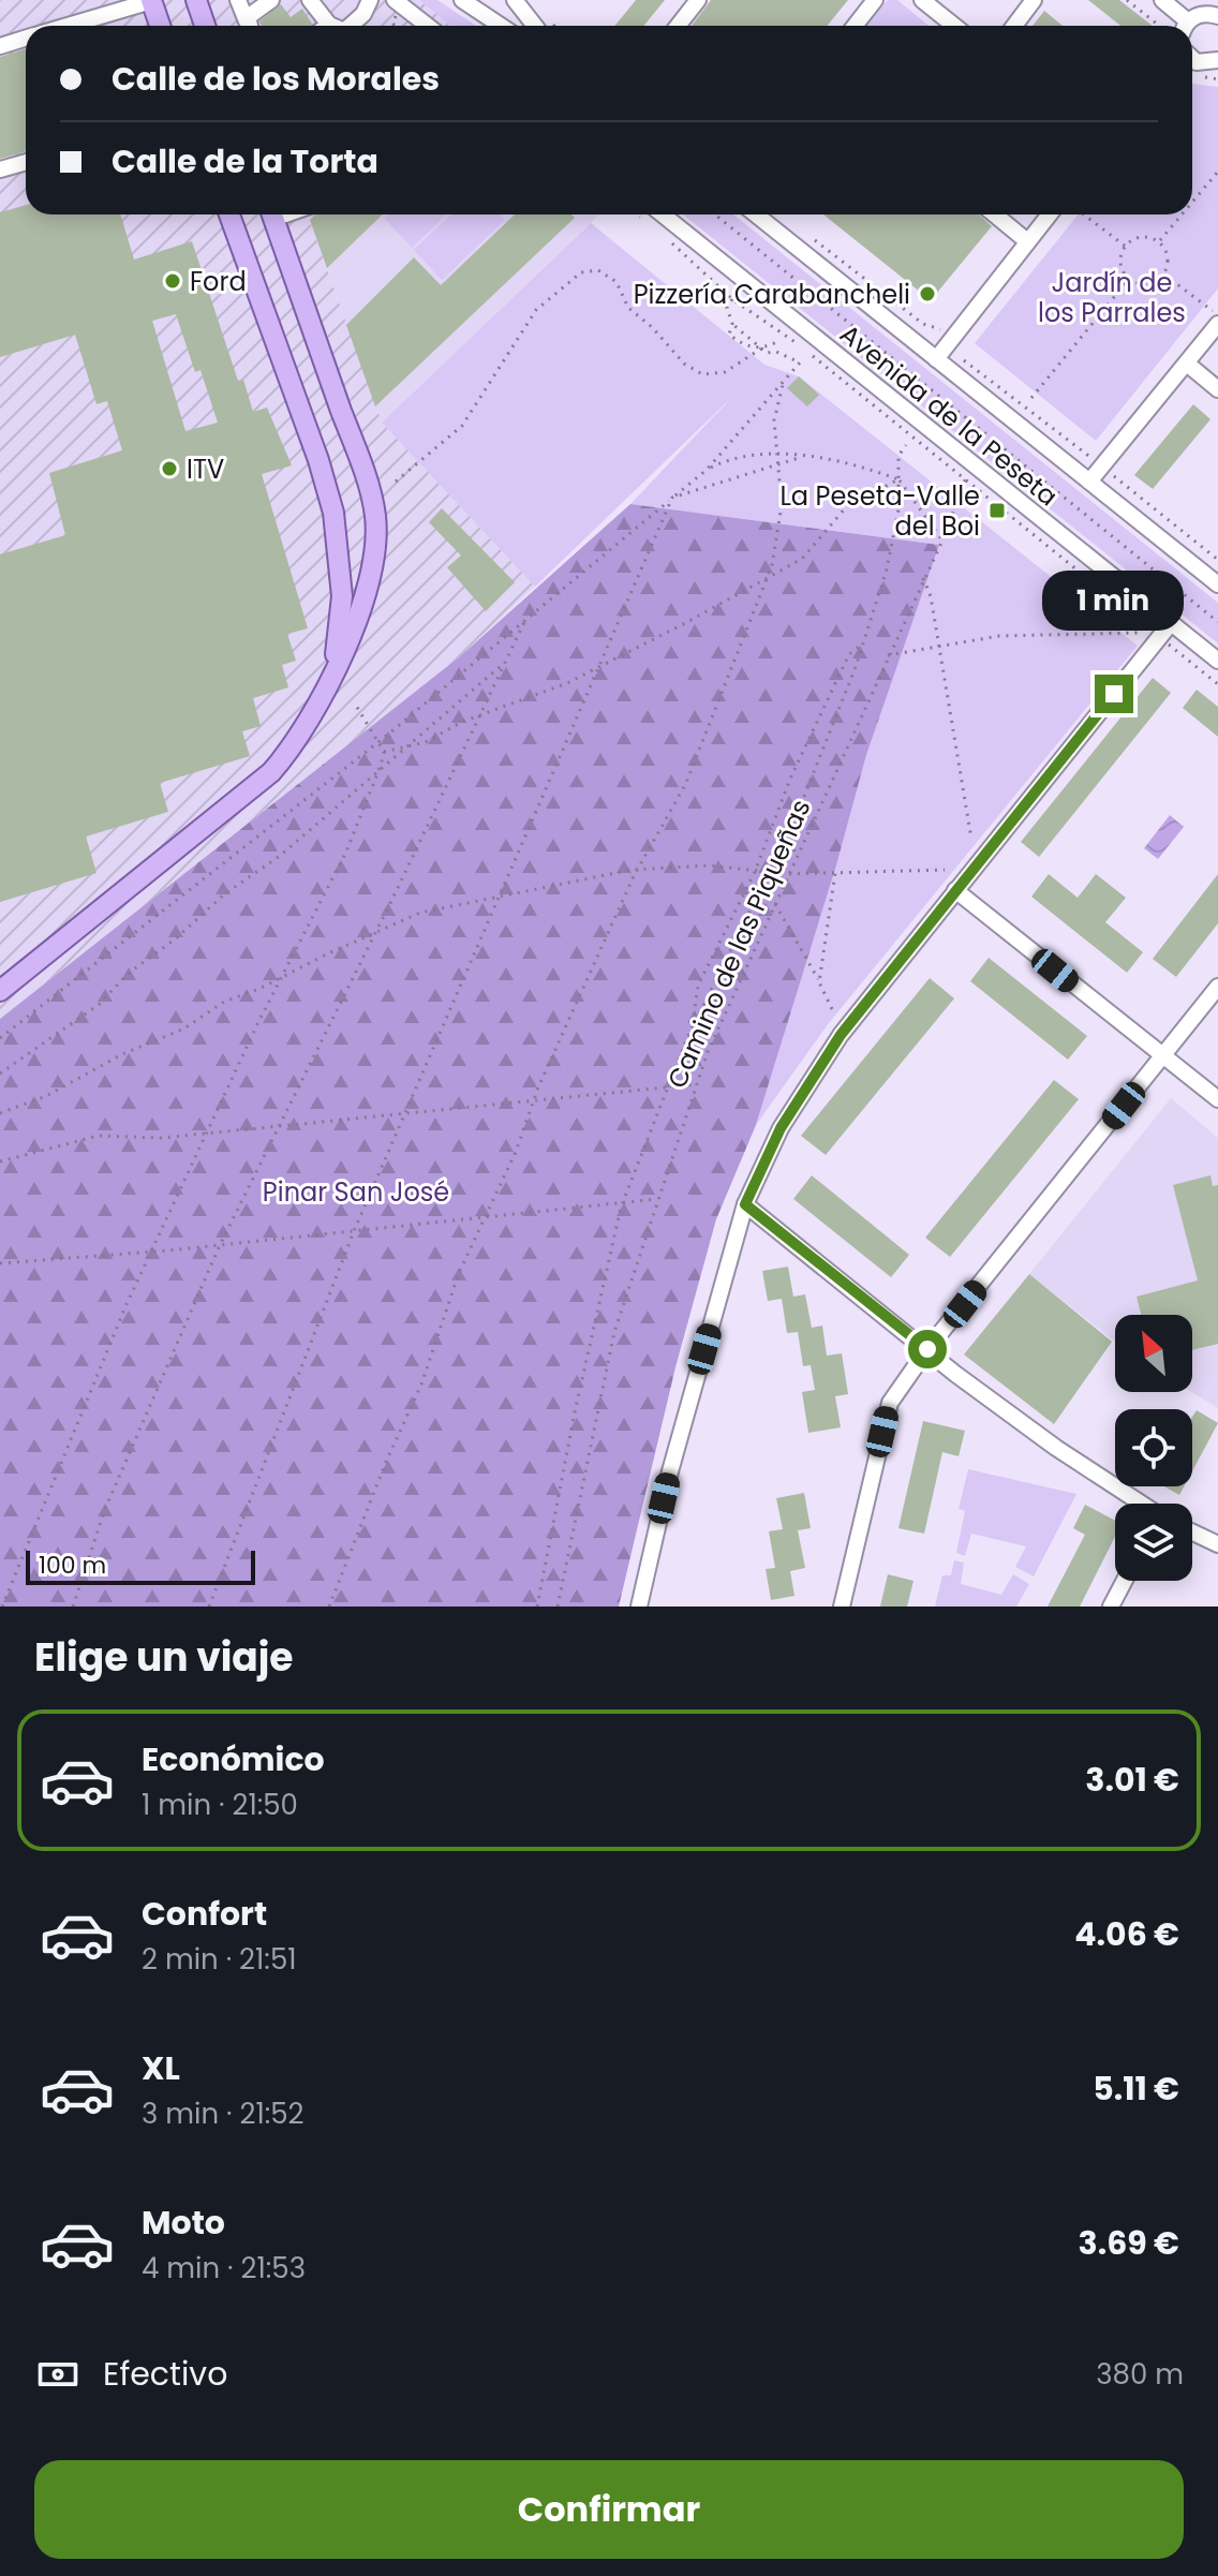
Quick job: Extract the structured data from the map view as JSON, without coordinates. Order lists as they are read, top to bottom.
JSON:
{
  "streets": {
    "street": ["Avenida de la Peseta"],
    "path": ["Camino de las Piqueñas"]
  },
  "crossings": [
    ["Avenida de la Peseta", "Camino de las Piqueñas"]
  ],
  "parks": ["Jardín de los Parrales", "Pinar San José"],
  "places": {
    "other": ["Ford", "Pizzería Carabancheli", "ITV"],
    "transit": ["La Peseta-Valle del Boi"]
  },
  "scale_bar": "100 m",
  "north": "top left",
  "page": {
    "banner": ["Calle de los Morales", "Calle de la Torta"],
    "bubble": "1 min",
    "scale": "100 m",
    "heading": "Elige un viaje",
    "list": [
      {
        "name": "Económico",
        "note": "1 min · 21:50",
        "value": "3.01 €"
      },
      {
        "name": "Confort",
        "note": "2 min · 21:51",
        "value": "4.06 €"
      },
      {
        "name": "XL",
        "note": "3 min · 21:52",
        "value": "5.11 €"
      },
      {
        "name": "Moto",
        "note": "4 min · 21:53",
        "value": "3.69 €"
      }
    ],
    "pay": ["Efectivo", "380 m"],
    "buttons": "Confirmar"
  }
}
